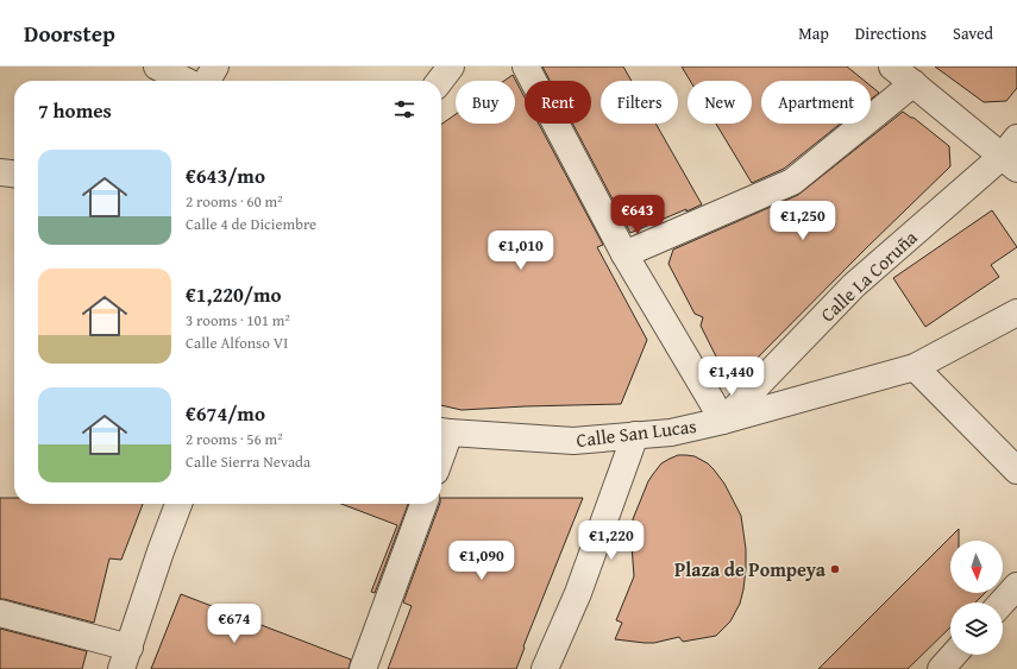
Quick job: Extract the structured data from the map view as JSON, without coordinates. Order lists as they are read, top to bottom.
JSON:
{
  "streets": {
    "street": ["Calle La Coruña", "Calle San Lucas"]
  },
  "crossings": [
    ["Calle La Coruña", "Calle San Lucas"]
  ],
  "places": ["Plaza de Pompeya"],
  "north": "bottom",
  "page": {
    "header": "Doorstep",
    "nav": ["Map", "Directions", "Saved"],
    "chip": [
      "Buy",
      "Rent",
      "Filters",
      "New",
      "Apartment"
    ],
    "heading": "7 homes",
    "list": [
      {
        "name": "€643/mo",
        "note": "2 rooms · 60 m² · Calle 4 de Diciembre"
      },
      {
        "name": "€1,220/mo",
        "note": "3 rooms · 101 m² · Calle Alfonso VI"
      },
      {
        "name": "€674/mo",
        "note": "2 rooms · 56 m² · Calle Sierra Nevada"
      }
    ],
    "price": [
      "€643",
      "€1,250",
      "€1,010",
      "€1,440",
      "€1,220",
      "€1,090",
      "€674"
    ]
  }
}
